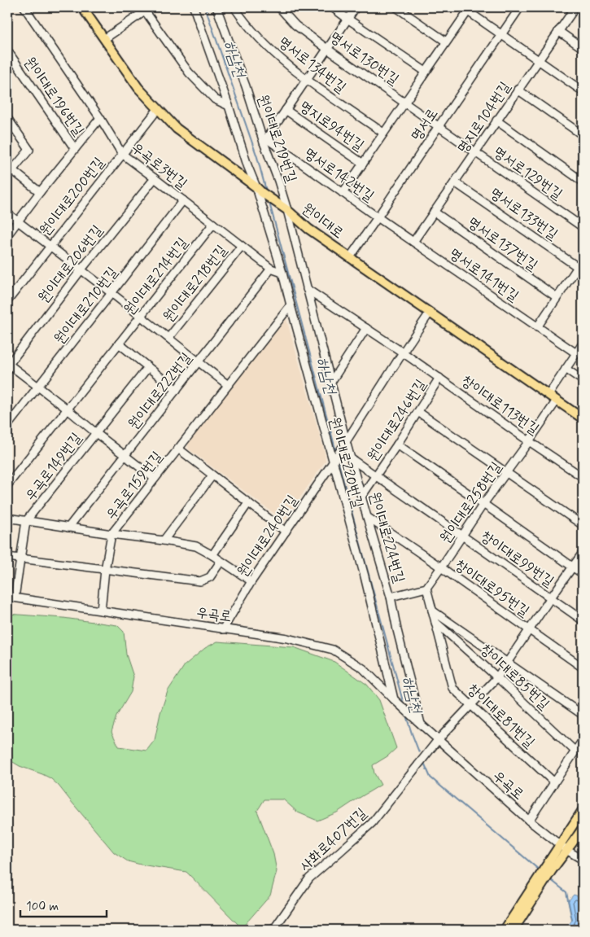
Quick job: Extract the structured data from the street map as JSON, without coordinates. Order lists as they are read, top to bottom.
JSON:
{
  "streets": {
    "main road": ["원이대로"],
    "street": [
      "명서로130번길",
      "명서로134번길",
      "원이대로196번길",
      "명지로104번길",
      "명서로",
      "명지로94번길",
      "원이대로219번길",
      "우곡로3번길",
      "명서로129번길",
      "명서로142번길",
      "원이대로200번길",
      "명서로133번길",
      "명서로137번길",
      "원이대로206번길",
      "명서로141번길",
      "원이대로214번길",
      "원이대로218번길",
      "원이대로210번길",
      "원이대로222번길",
      "창이대로113번길",
      "원이대로246번길",
      "원이대로220번길",
      "우곡로149번길",
      "우곡로159번길",
      "원이대로258번길",
      "원이대로240번길",
      "원이대로224번길",
      "창이대로99번길",
      "창이대로95번길",
      "우곡로",
      "창이대로85번길",
      "창이대로81번길",
      "사화로407번길"
    ]
  },
  "crossings": [
    ["명서로130번길", "명서로"],
    ["명서로130번길", "명지로94번길"],
    ["명서로130번길", "명서로129번길"],
    ["명서로134번길", "명지로94번길"],
    ["원이대로196번길", "우곡로3번길"],
    ["명지로104번길", "명서로129번길"],
    ["명지로104번길", "명서로133번길"],
    ["명지로104번길", "명서로137번길"],
    ["명지로104번길", "명서로141번길"],
    ["명서로", "명서로129번길"],
    ["명서로", "명서로142번길"],
    ["명서로", "원이대로"],
    ["명서로", "명서로141번길"],
    ["명지로94번길", "명서로142번길"],
    ["원이대로219번길", "명서로142번길"],
    ["원이대로219번길", "원이대로"],
    ["원이대로219번길", "원이대로224번길"],
    ["우곡로3번길", "원이대로200번길"],
    ["우곡로3번길", "원이대로206번길"],
    ["우곡로3번길", "원이대로214번길"],
    ["우곡로3번길", "원이대로218번길"],
    ["우곡로3번길", "원이대로210번길"],
    ["우곡로3번길", "원이대로222번길"],
    ["우곡로3번길", "원이대로220번길"],
    ["명서로142번길", "명서로141번길"],
    ["원이대로200번길", "원이대로"],
    ["원이대로", "원이대로220번길"],
    ["원이대로", "원이대로258번길"],
    ["원이대로", "원이대로224번길"],
    ["창이대로113번길", "원이대로246번길"],
    ["창이대로113번길", "원이대로258번길"],
    ["원이대로246번길", "원이대로224번길"],
    ["원이대로246번길", "창이대로99번길"],
    ["원이대로220번길", "우곡로159번길"],
    ["원이대로220번길", "원이대로240번길"],
    ["원이대로220번길", "우곡로"],
    ["우곡로149번길", "우곡로"],
    ["우곡로159번길", "원이대로240번길"],
    ["우곡로159번길", "우곡로"],
    ["원이대로258번길", "창이대로99번길"],
    ["원이대로258번길", "창이대로95번길"],
    ["원이대로258번길", "창이대로81번길"],
    ["원이대로240번길", "원이대로224번길"],
    ["원이대로240번길", "우곡로"],
    ["원이대로224번길", "창이대로99번길"],
    ["원이대로224번길", "창이대로95번길"],
    ["원이대로224번길", "우곡로"],
    ["창이대로99번길", "사화로407번길"],
    ["창이대로95번길", "사화로407번길"],
    ["우곡로", "사화로407번길"],
    ["창이대로85번길", "창이대로81번길"],
    ["창이대로85번길", "사화로407번길"],
    ["창이대로81번길", "사화로407번길"]
  ],
  "water": ["하남천"],
  "scale_bar": "100 m"
}
